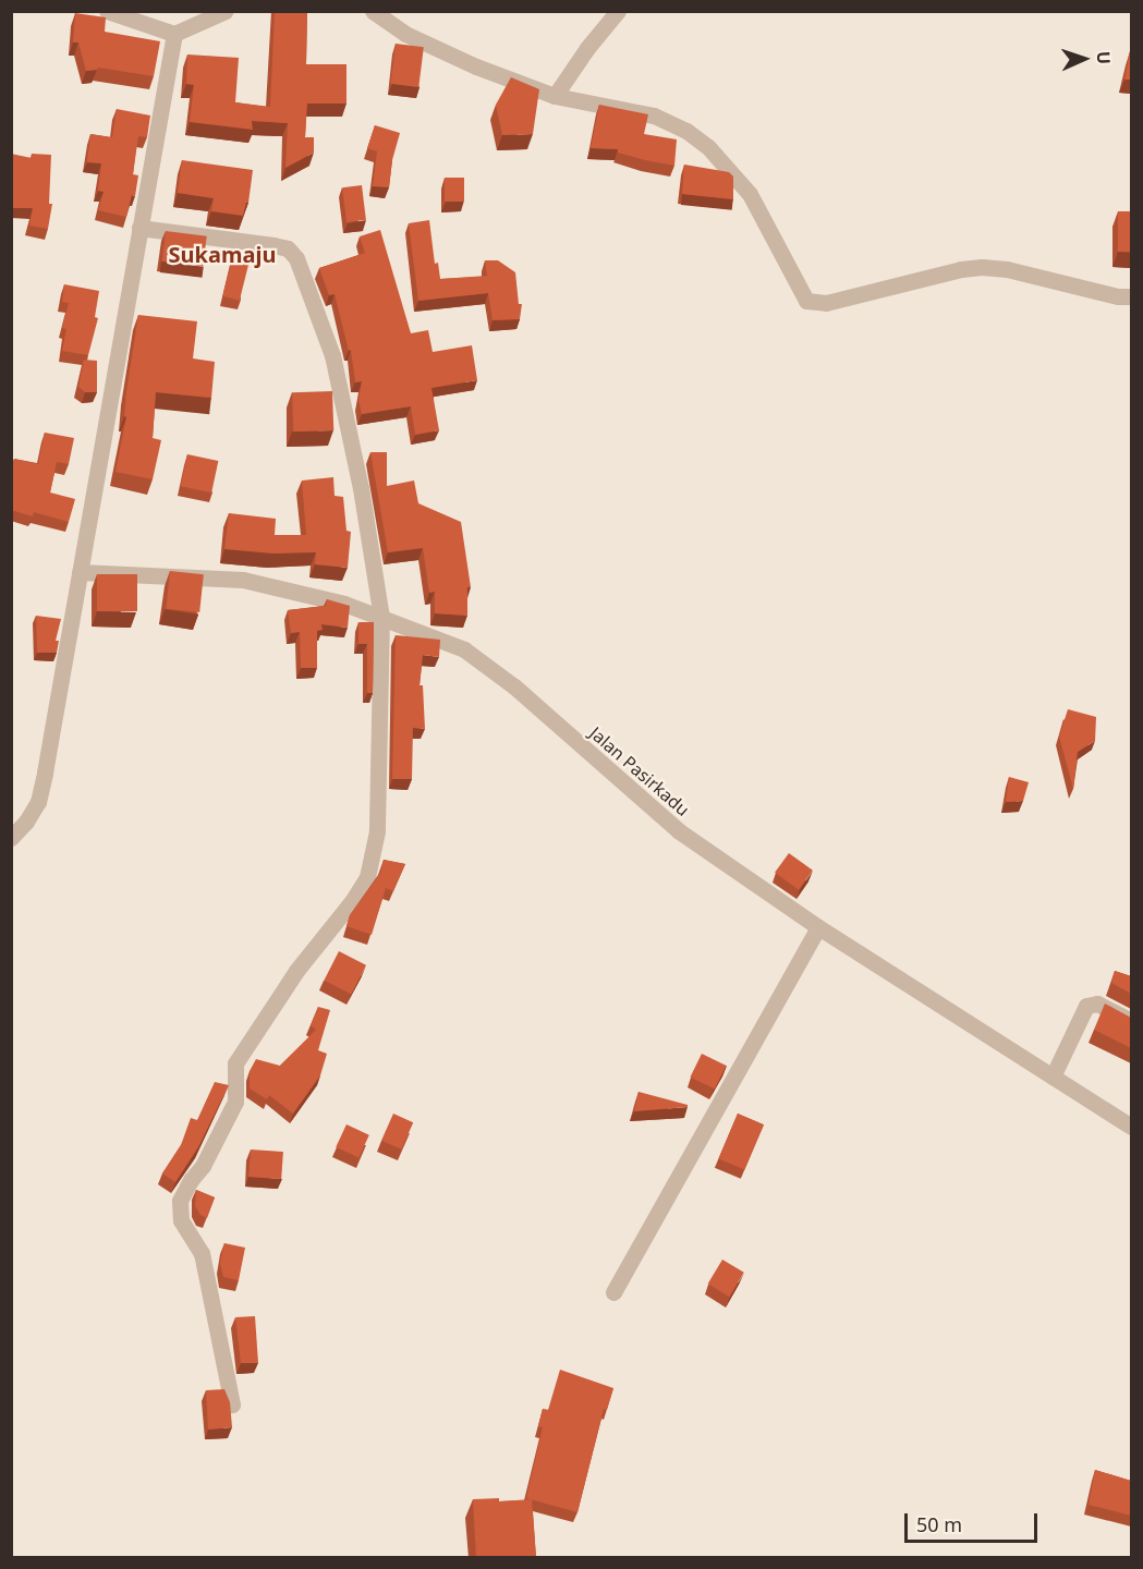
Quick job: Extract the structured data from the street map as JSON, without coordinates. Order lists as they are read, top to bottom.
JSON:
{
  "streets": {
    "street": ["Jalan Pasirkadu"]
  },
  "districts": ["Sukamaju"],
  "scale_bar": "50 m",
  "north": "right"
}
